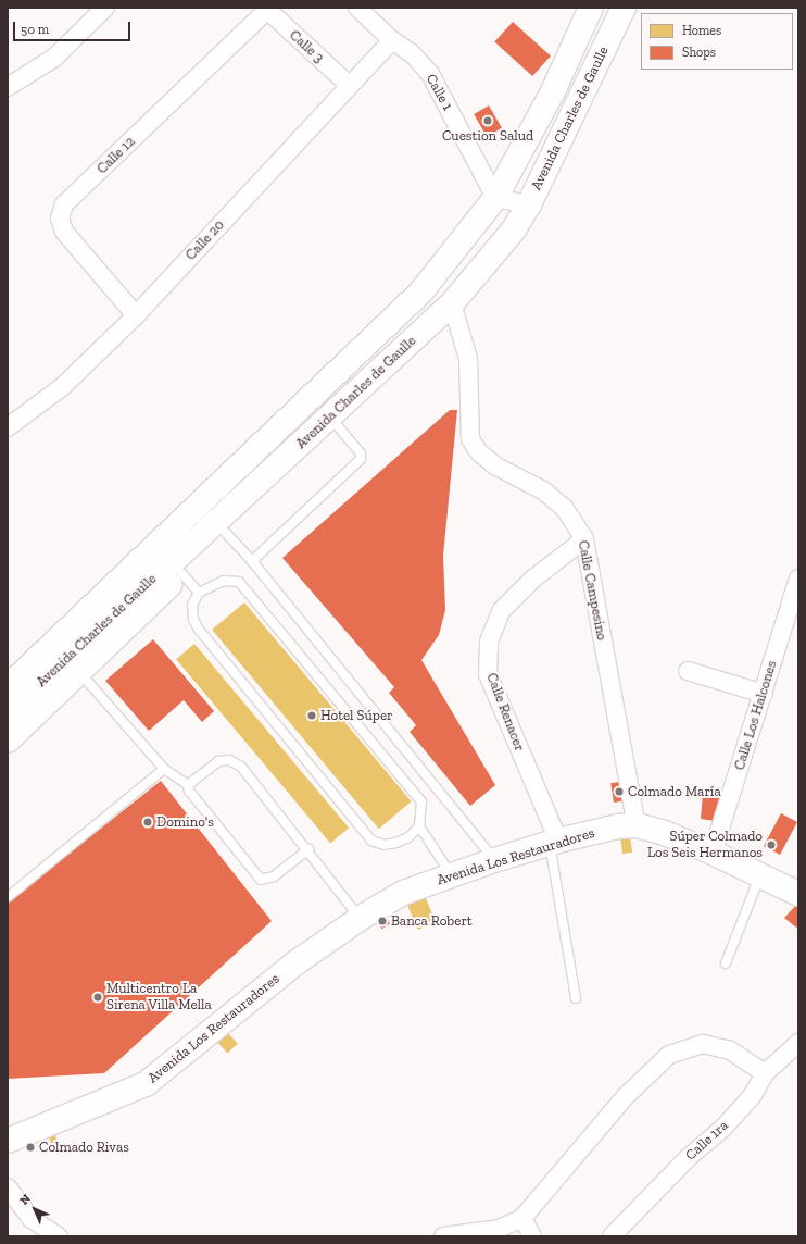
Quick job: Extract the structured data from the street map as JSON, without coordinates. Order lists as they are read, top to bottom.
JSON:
{
  "streets": {
    "main road": ["Avenida Charles de Gaulle", "Avenida Los Restauradores"],
    "street": [
      "Calle 3",
      "Calle 1",
      "Calle 12",
      "Calle 20",
      "Calle Campesino",
      "Calle Renacer",
      "Calle Los Halcones",
      "Calle 1ra"
    ]
  },
  "crossings": [
    ["Calle 3", "Calle 12"],
    ["Calle 3", "Calle 20"],
    ["Calle 1", "Avenida Charles de Gaulle"],
    ["Calle 1", "Calle 20"],
    ["Avenida Charles de Gaulle", "Calle Campesino"],
    ["Calle 12", "Calle 20"],
    ["Calle Campesino", "Calle Renacer"],
    ["Calle Campesino", "Avenida Los Restauradores"],
    ["Calle Renacer", "Avenida Los Restauradores"],
    ["Calle Los Halcones", "Avenida Los Restauradores"]
  ],
  "places": [
    "Cuestion Salud",
    "Hotel Súper",
    "Colmado María",
    "Domino's",
    "Súper Colmado Los Seis Hermanos",
    "Banca Robert",
    "Multicentro La Sirena Villa Mella",
    "Colmado Rivas"
  ],
  "legend": ["Homes", "Shops"],
  "scale_bar": "50 m",
  "north": "top left"
}
